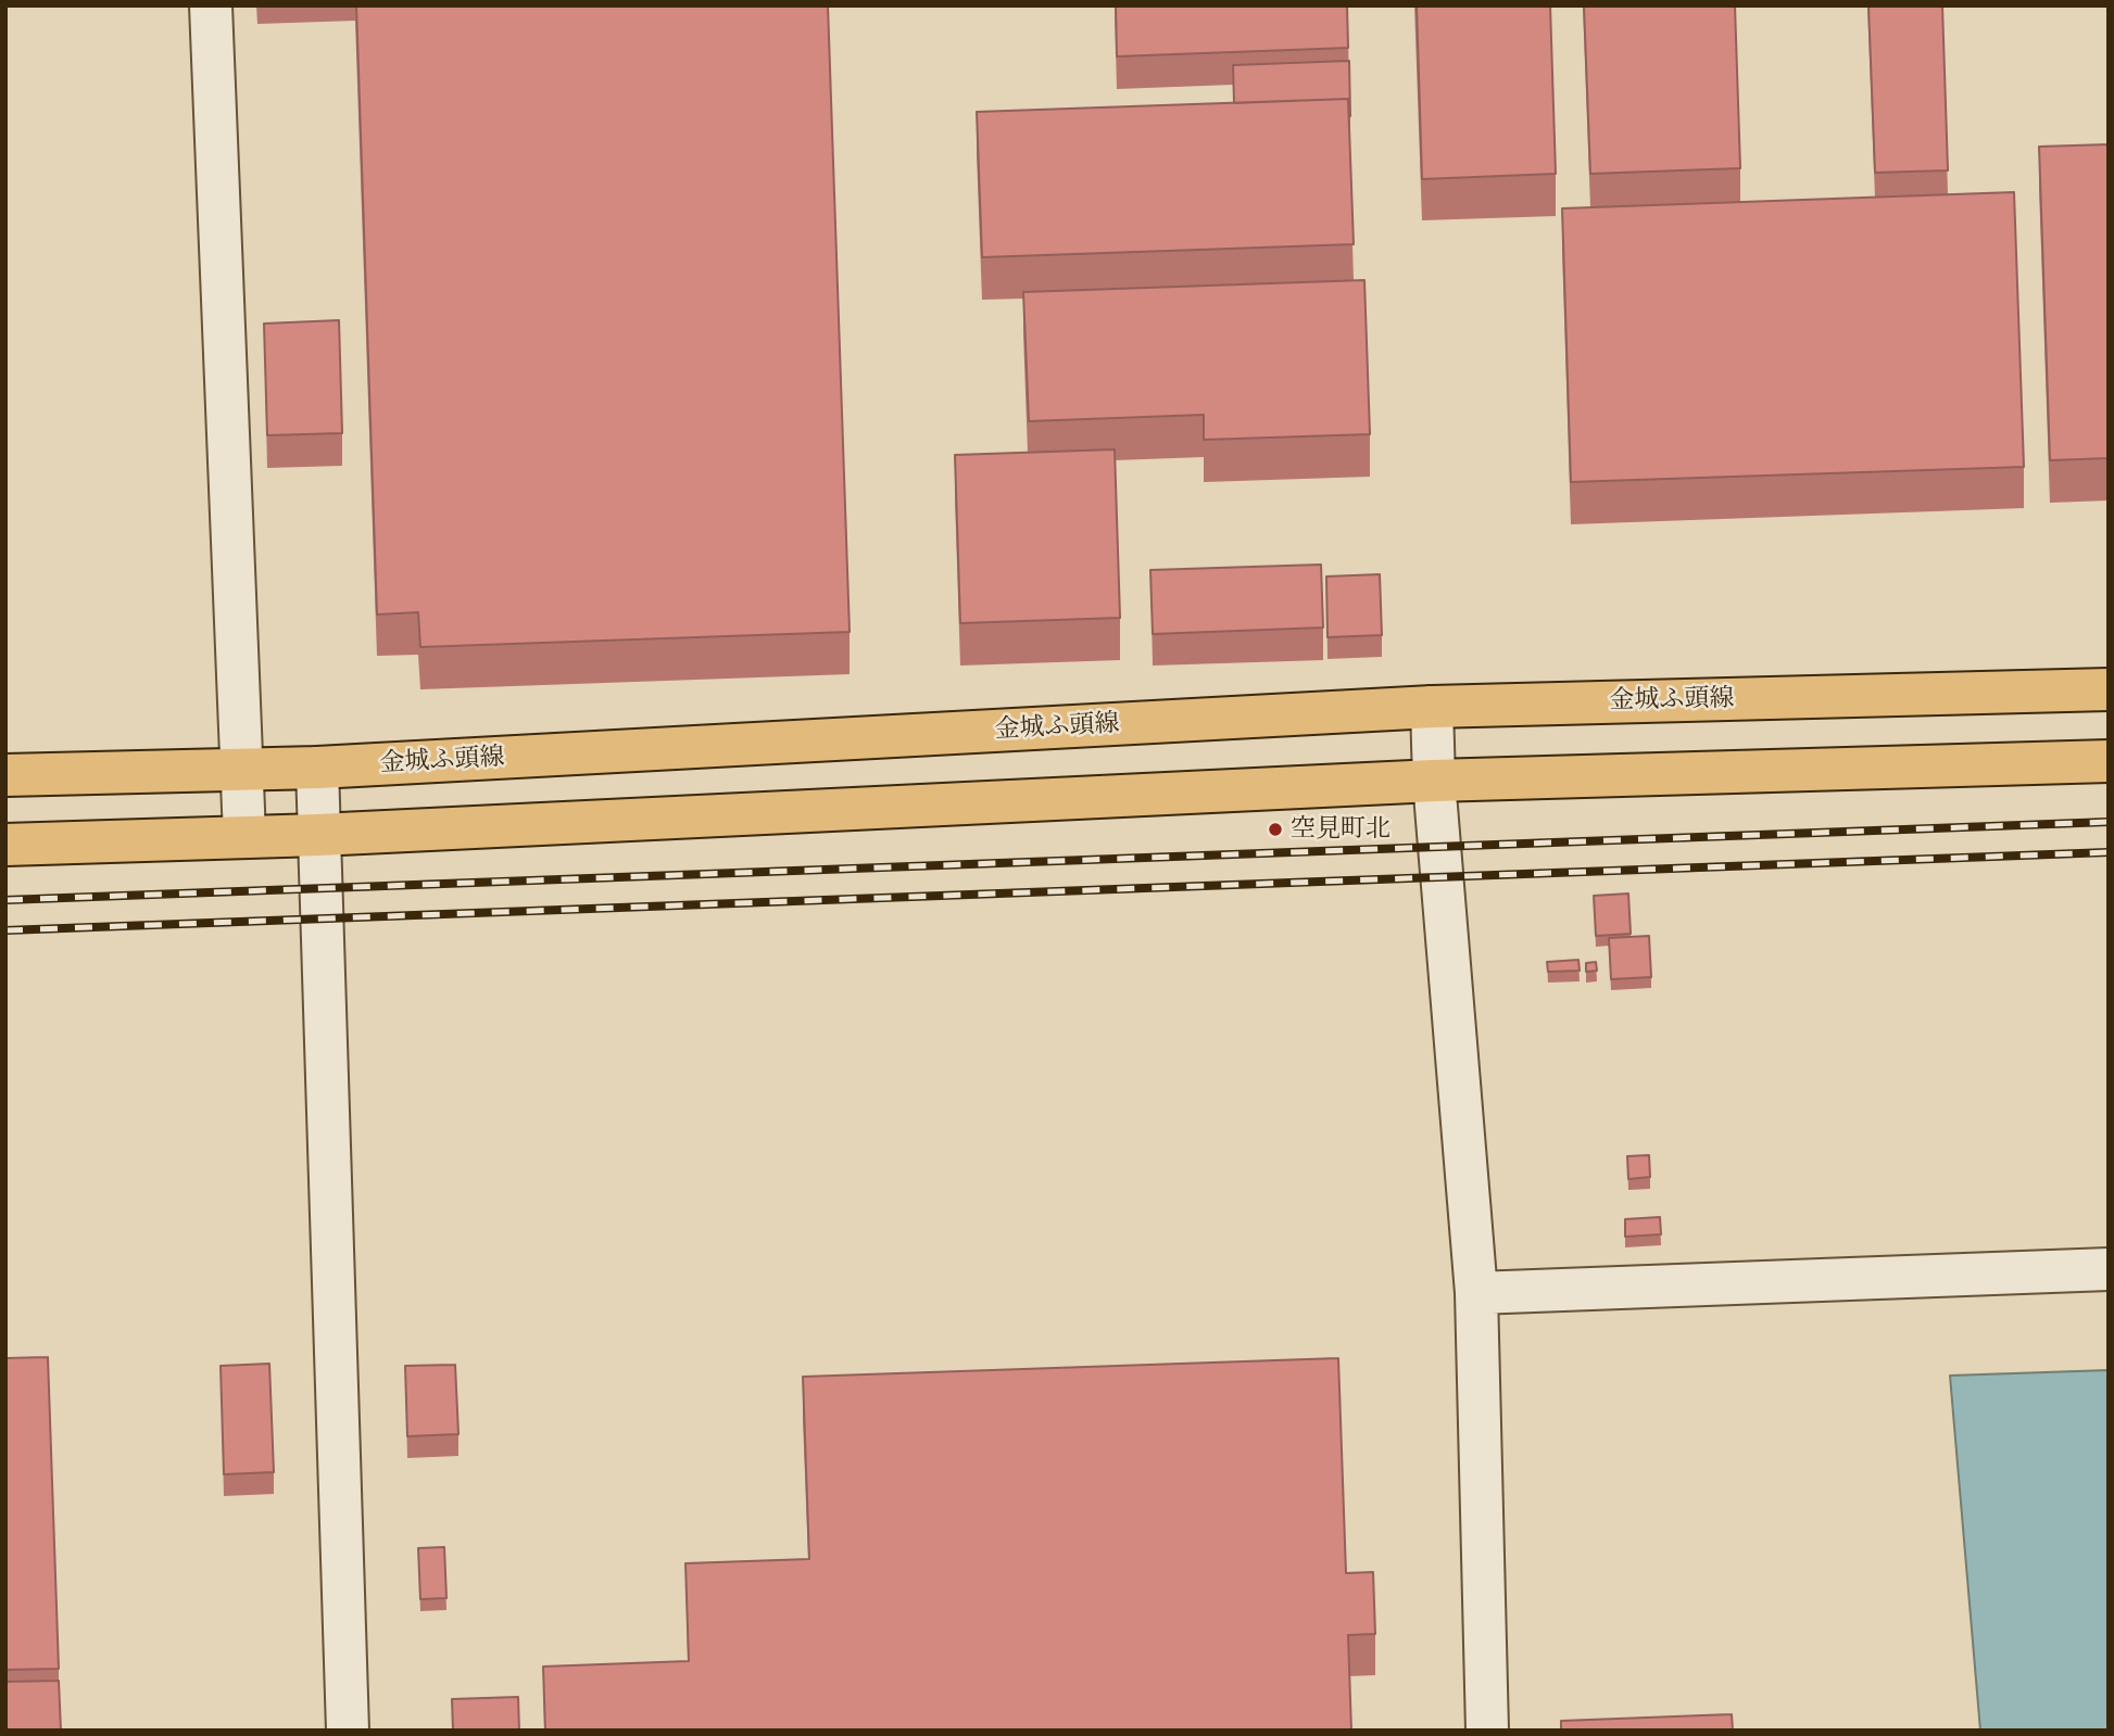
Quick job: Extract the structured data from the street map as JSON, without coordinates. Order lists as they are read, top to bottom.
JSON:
{
  "streets": {
    "main road": ["金城ふ頭線"]
  },
  "places": ["空見町北"]
}
